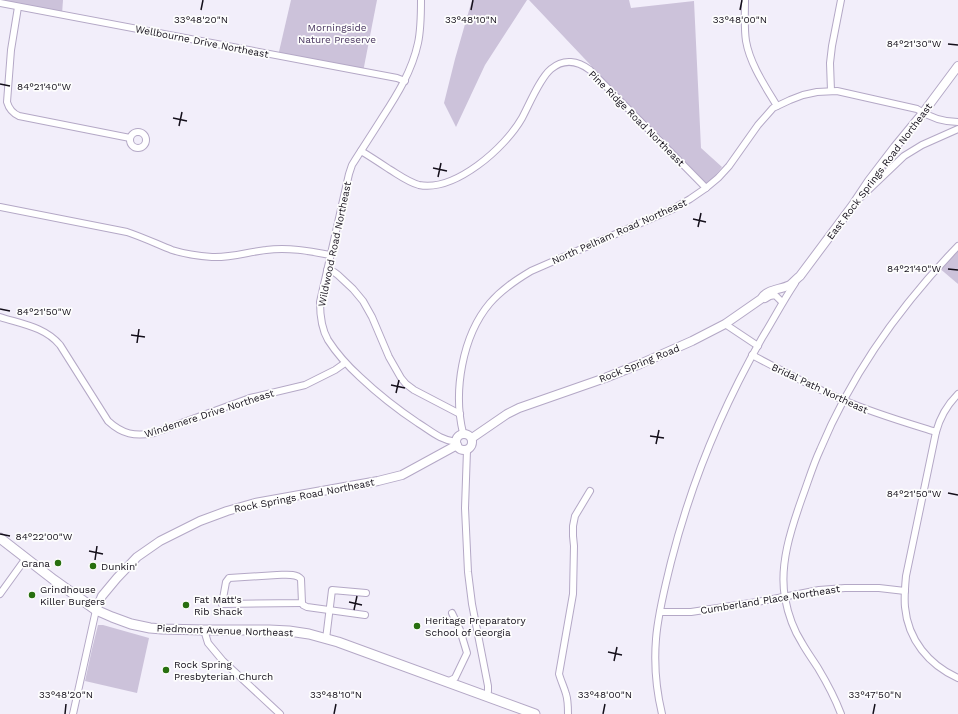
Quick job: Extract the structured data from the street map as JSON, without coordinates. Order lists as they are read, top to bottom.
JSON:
{
  "streets": {
    "main road": ["Piedmont Avenue Northeast"],
    "street": [
      "Wellbourne Drive Northeast",
      "Pine Ridge Road Northeast",
      "East Rock Springs Road Northeast",
      "North Pelham Road Northeast",
      "Wildwood Road Northeast",
      "Rock Spring Road",
      "Bridal Path Northeast",
      "Windemere Drive Northeast",
      "Rock Springs Road Northeast",
      "Cumberland Place Northeast"
    ]
  },
  "crossings": [
    ["Wellbourne Drive Northeast", "Wildwood Road Northeast"],
    ["Pine Ridge Road Northeast", "North Pelham Road Northeast"],
    ["Pine Ridge Road Northeast", "Wildwood Road Northeast"],
    ["East Rock Springs Road Northeast", "North Pelham Road Northeast"],
    ["East Rock Springs Road Northeast", "Rock Spring Road"],
    ["North Pelham Road Northeast", "Wildwood Road Northeast"],
    ["North Pelham Road Northeast", "Rock Spring Road"],
    ["North Pelham Road Northeast", "Rock Springs Road Northeast"],
    ["Wildwood Road Northeast", "Rock Spring Road"],
    ["Wildwood Road Northeast", "Windemere Drive Northeast"],
    ["Wildwood Road Northeast", "Rock Springs Road Northeast"],
    ["Rock Spring Road", "Rock Springs Road Northeast"],
    ["Rock Springs Road Northeast", "Piedmont Avenue Northeast"]
  ],
  "parks": ["Morningside Nature Preserve"],
  "places": [
    "Grana",
    "Dunkin'",
    "Grindhouse Killer Burgers",
    "Fat Matt's Rib Shack",
    "Heritage Preparatory School of Georgia",
    "Rock Spring Presbyterian Church"
  ],
  "coordinates": [
    "33°48'20\"N",
    "33°48'10\"N",
    "33°48'00\"N",
    "84°21'30\"W",
    "84°21'40\"W",
    "84°21'50\"W",
    "84°22'00\"W",
    "33°47'50\"N"
  ]
}
